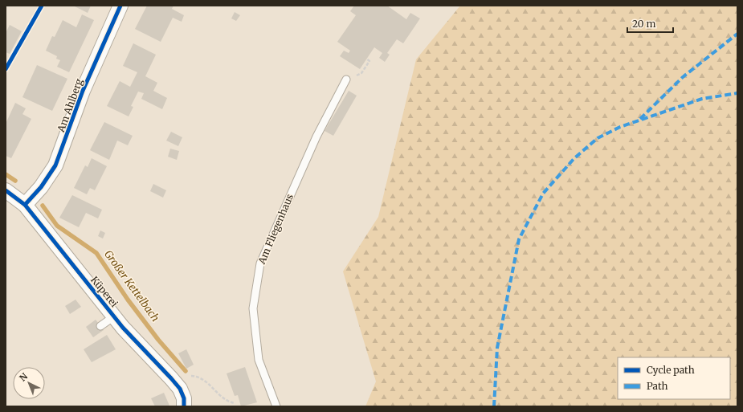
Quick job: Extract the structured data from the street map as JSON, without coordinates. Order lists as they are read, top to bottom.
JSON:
{
  "streets": {
    "street": ["Am Ahlberg", "Küperei"],
    "lane": ["Am Fliegenhaus"]
  },
  "crossings": [
    ["Am Ahlberg", "Küperei"]
  ],
  "water": ["Großer Kettelbach"],
  "legend": ["Cycle path", "Path"],
  "scale_bar": "20 m",
  "north": "top left"
}
